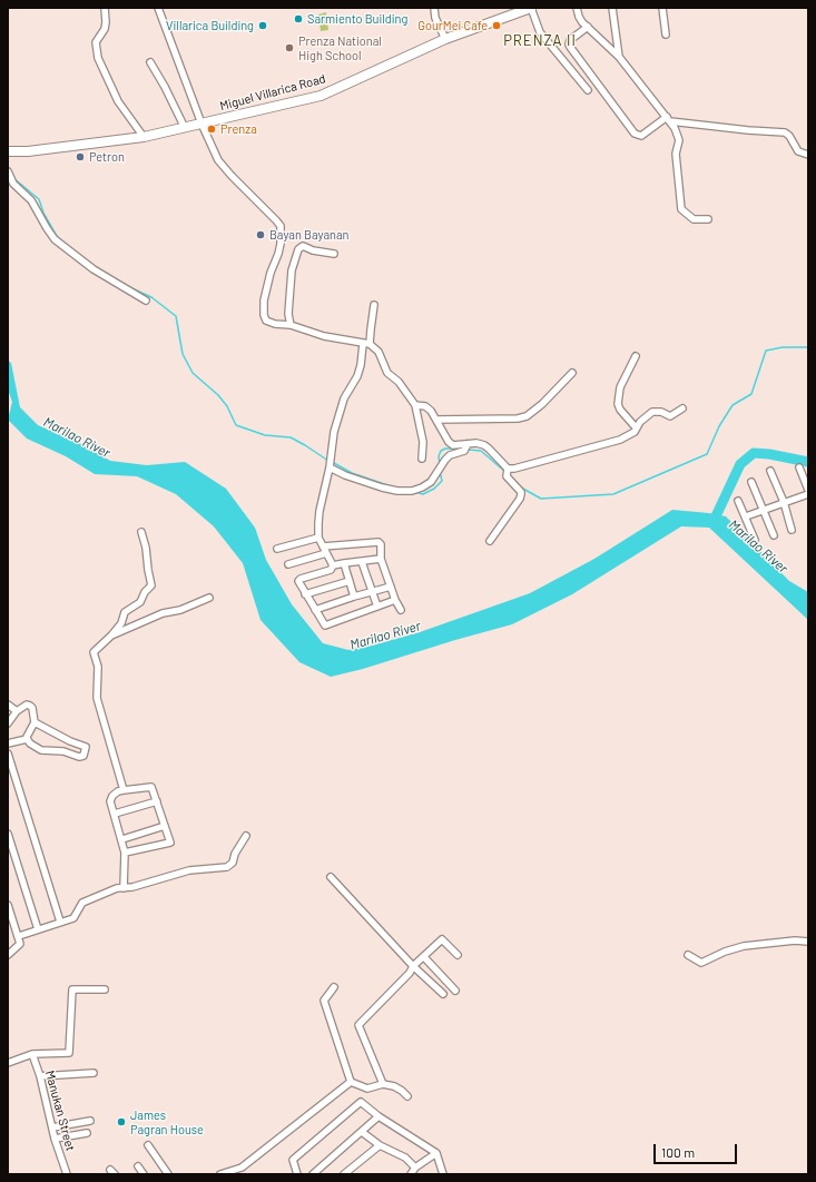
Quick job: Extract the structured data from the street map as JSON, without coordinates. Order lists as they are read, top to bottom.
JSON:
{
  "streets": {
    "main road": ["Miguel Villarica Road"],
    "street": ["Manukan Street"]
  },
  "districts": ["PRENZA II"],
  "water": ["Marilao River"],
  "places": [
    "Sarmiento Building",
    "Villarica Building",
    "GourMei Cafe",
    "Prenza National High School",
    "Prenza",
    "Petron",
    "Bayan Bayanan",
    "James Pagran House"
  ],
  "scale_bar": "100 m"
}
